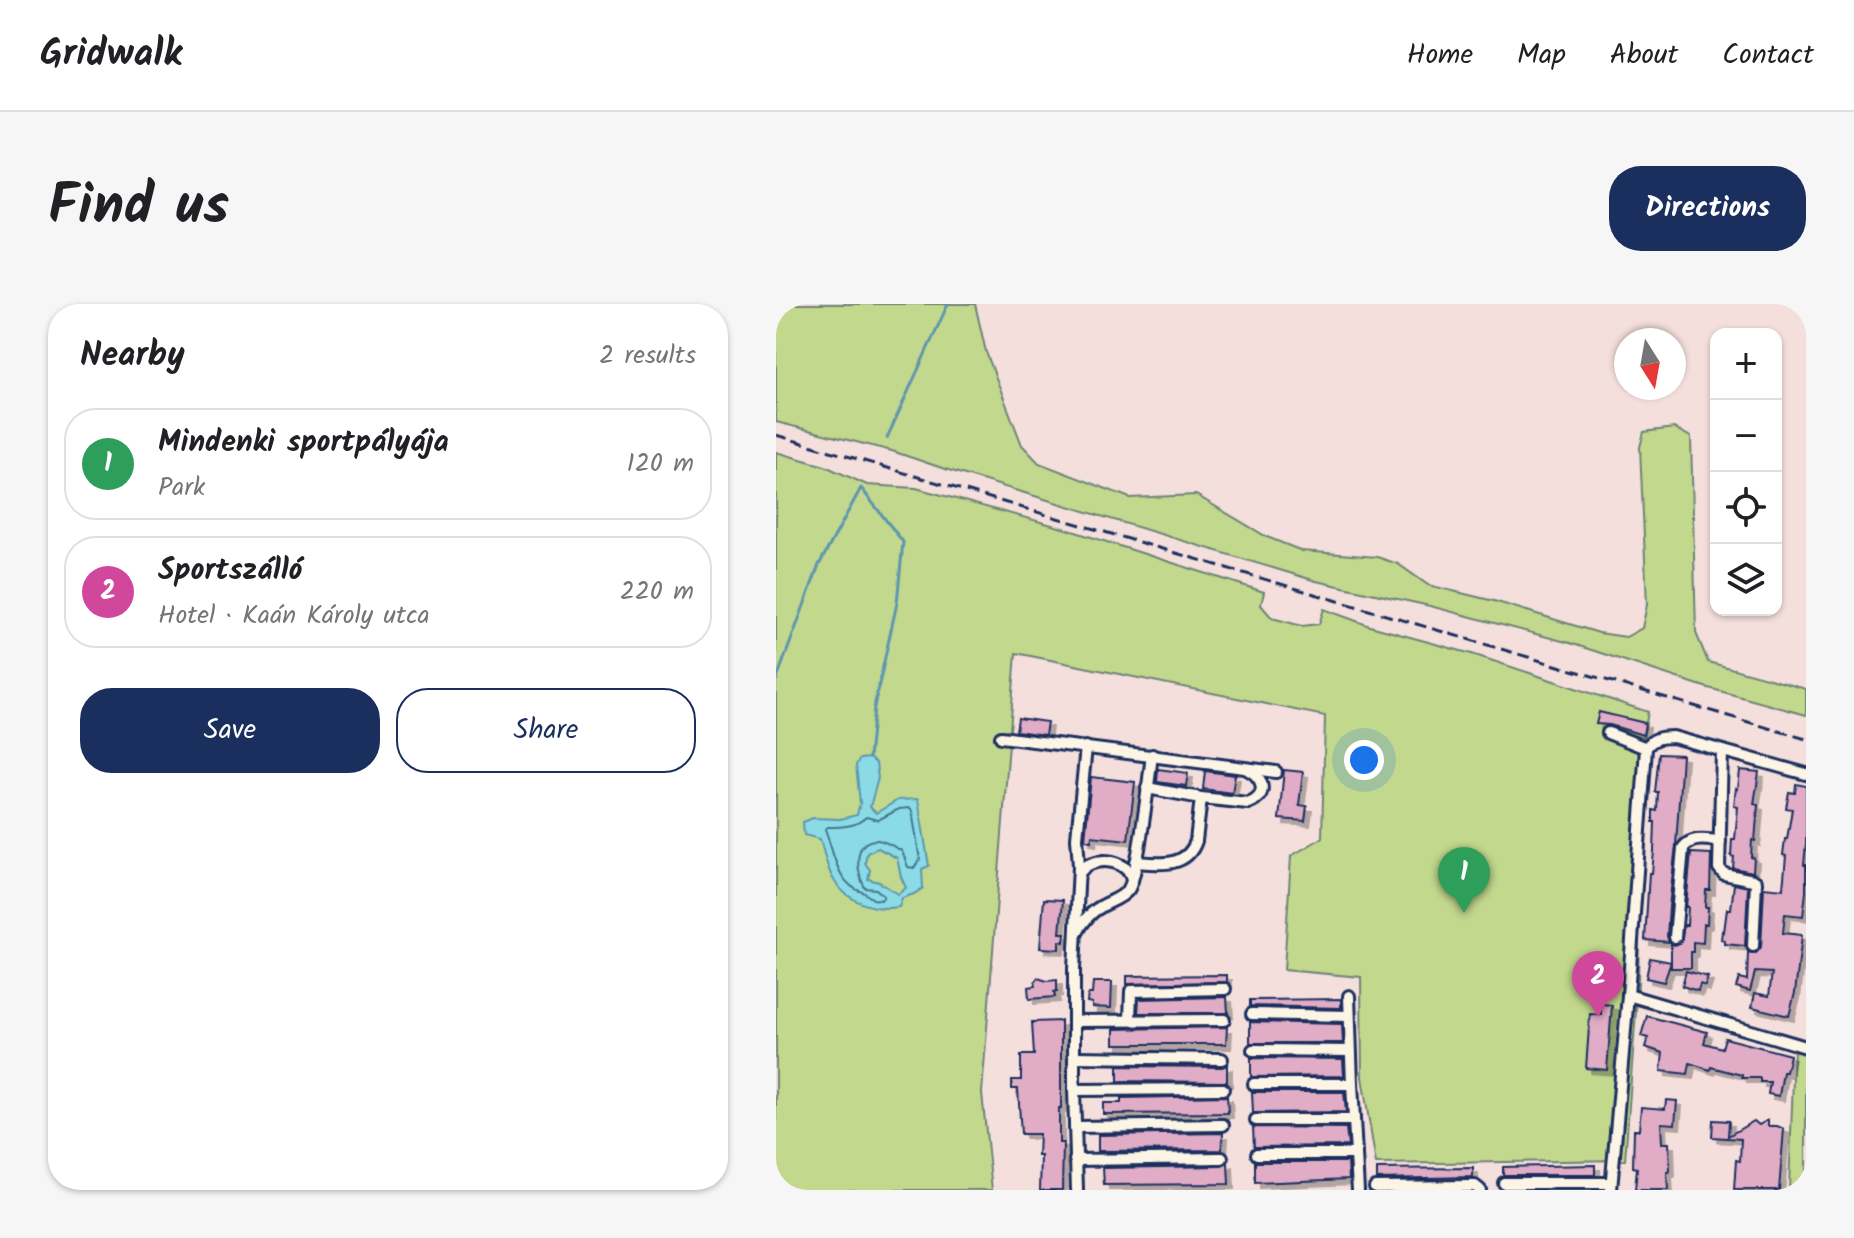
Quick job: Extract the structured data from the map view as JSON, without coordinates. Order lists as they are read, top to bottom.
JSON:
{
  "north": "bottom",
  "page": {
    "header": "Gridwalk",
    "nav": [
      "Home",
      "Map",
      "About",
      "Contact"
    ],
    "title": "Find us",
    "buttons": [
      "Directions",
      ["Save", "Share"]
    ],
    "heading": ["Nearby", "2 results"],
    "map_buttons": ["+", "−"],
    "list": [
      {
        "mark": "1",
        "name": "Mindenki sportpályája",
        "note": "Park",
        "value": "120 m"
      },
      {
        "mark": "2",
        "name": "Sportszálló",
        "note": "Hotel · Kaán Károly utca",
        "value": "220 m"
      }
    ],
    "pins": ["1", "2"]
  }
}
